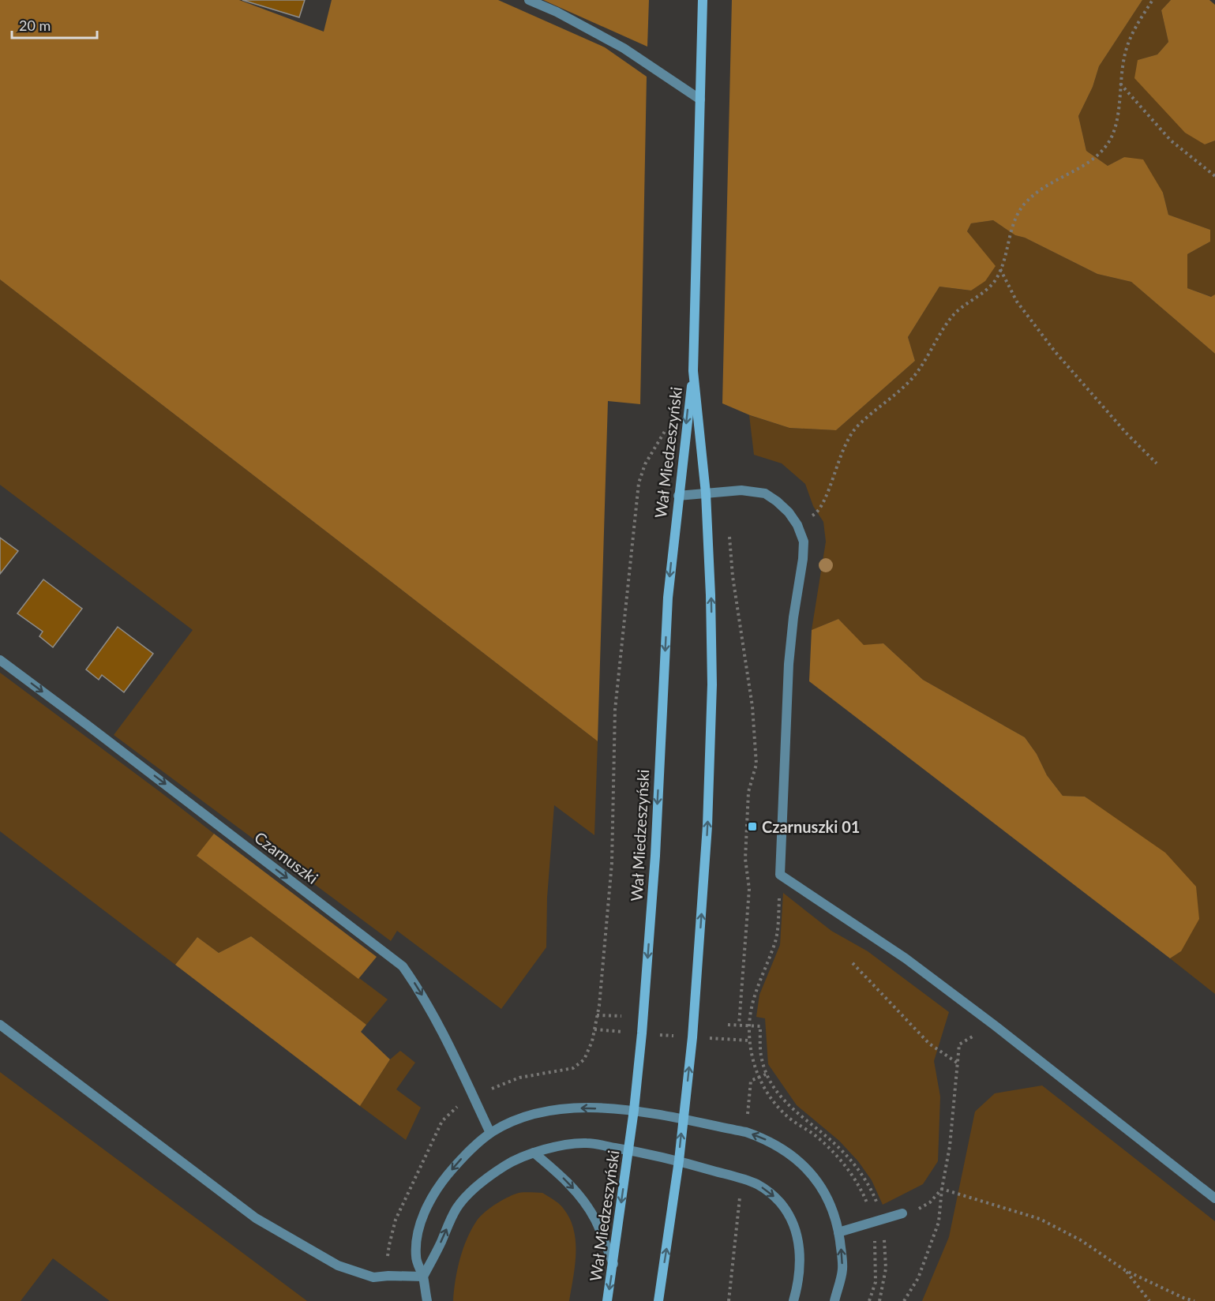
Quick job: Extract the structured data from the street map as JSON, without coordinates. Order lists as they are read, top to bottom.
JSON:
{
  "streets": {
    "main road": ["Wał Miedzeszyński"],
    "street": ["Czarnuszki"]
  },
  "one_way": ["Czarnuszki"],
  "places": {
    "transit": ["Czarnuszki 01"]
  },
  "scale_bar": "20 m"
}
